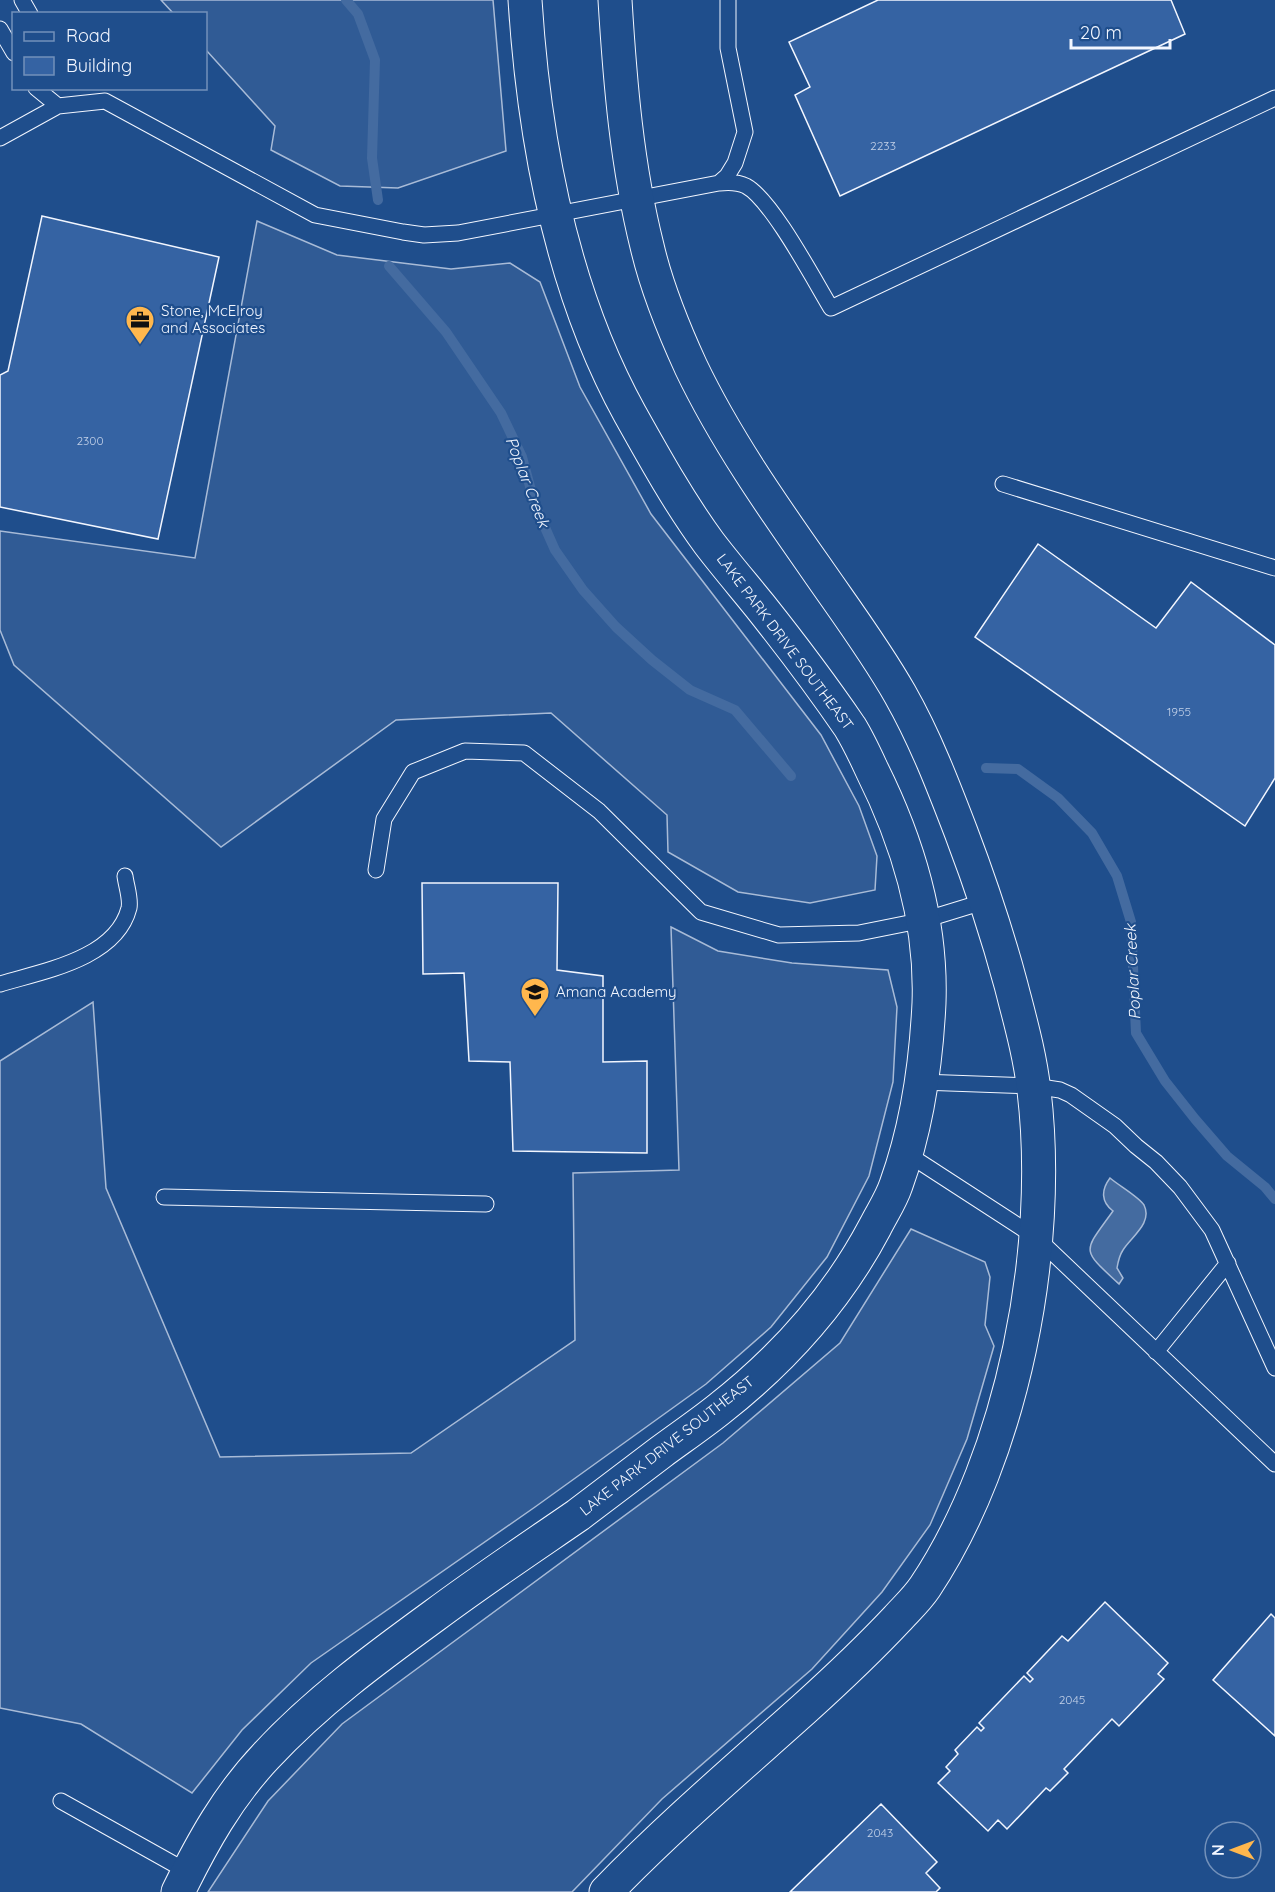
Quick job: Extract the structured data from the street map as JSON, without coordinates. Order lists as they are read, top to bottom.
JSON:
{
  "streets": {
    "street": ["LAKE PARK DRIVE SOUTHEAST"]
  },
  "water": ["Poplar Creek"],
  "places": {
    "office": ["Stone, McElroy and Associates"],
    "school or university": ["Amana Academy"]
  },
  "house_numbers": [
    "2233",
    "2300",
    "1955",
    "2045",
    "2043"
  ],
  "legend": ["Road", "Building"],
  "scale_bar": "20 m",
  "north": "left"
}
